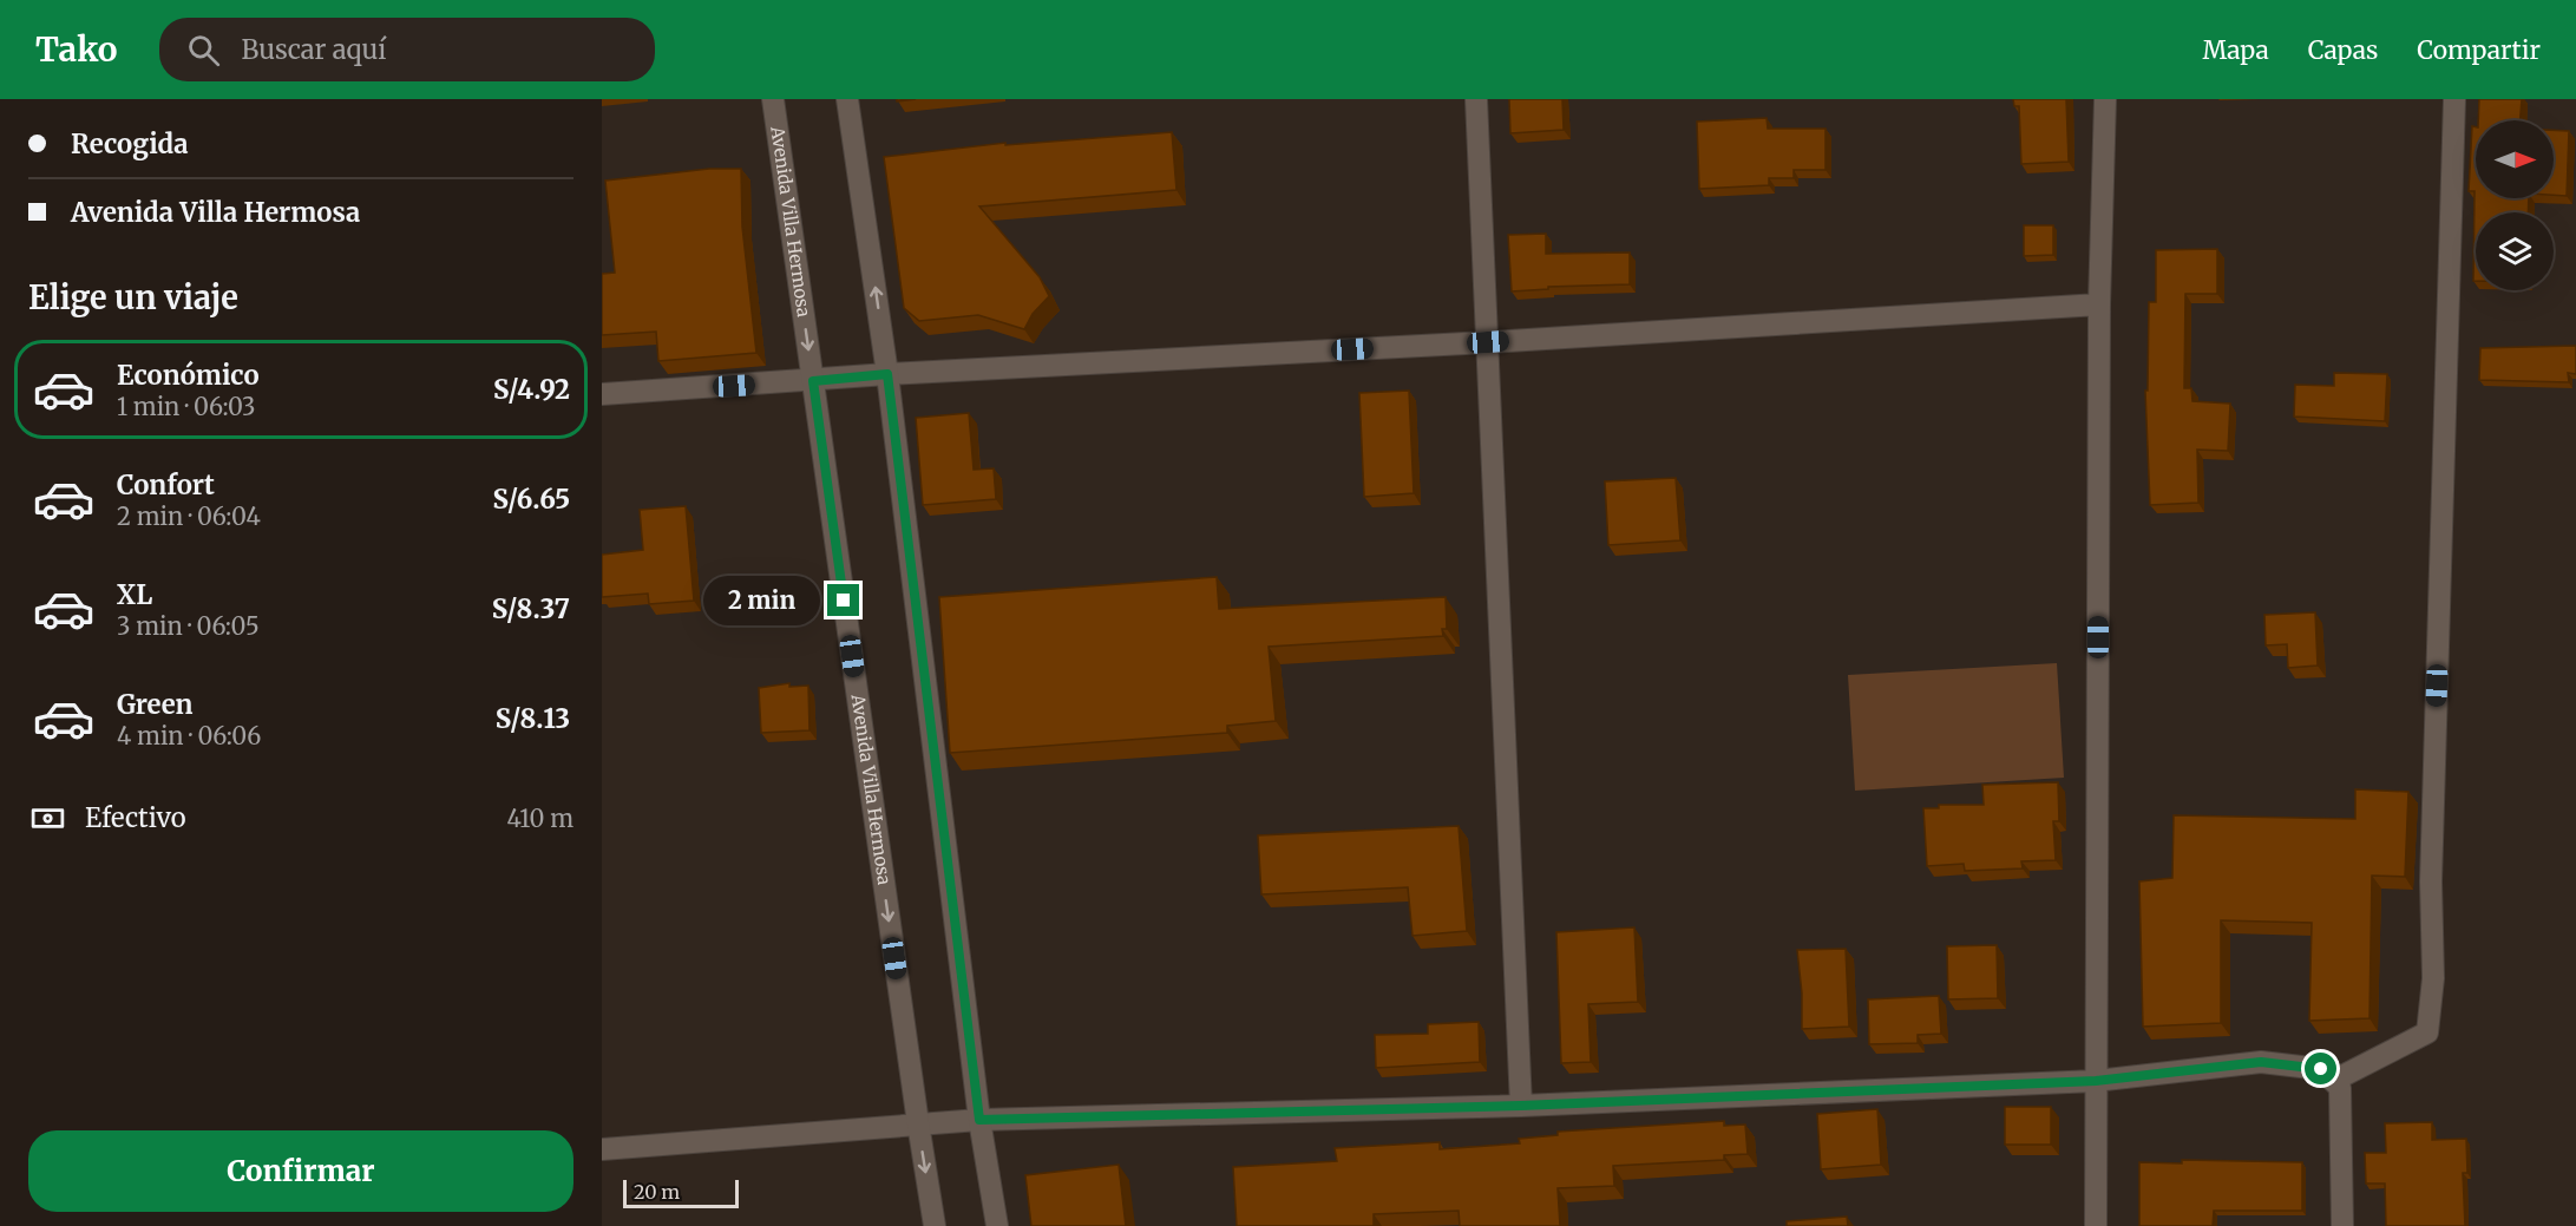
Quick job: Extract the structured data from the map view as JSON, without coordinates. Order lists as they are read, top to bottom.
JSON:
{
  "streets": {
    "street": ["Avenida Villa Hermosa"]
  },
  "scale_bar": "20 m",
  "north": "right",
  "page": {
    "header": "Tako",
    "search": "Buscar aquí",
    "nav": ["Mapa", "Capas", "Compartir"],
    "banner": ["Recogida", "Avenida Villa Hermosa"],
    "heading": "Elige un viaje",
    "list": [
      {
        "name": "Económico",
        "note": "1 min · 06:03",
        "value": "S/4.92"
      },
      {
        "name": "Confort",
        "note": "2 min · 06:04",
        "value": "S/6.65"
      },
      {
        "name": "XL",
        "note": "3 min · 06:05",
        "value": "S/8.37"
      },
      {
        "name": "Green",
        "note": "4 min · 06:06",
        "value": "S/8.13"
      }
    ],
    "bubble": "2 min",
    "pay": ["Efectivo", "410 m"],
    "buttons": "Confirmar",
    "scale": "20 m"
  }
}
